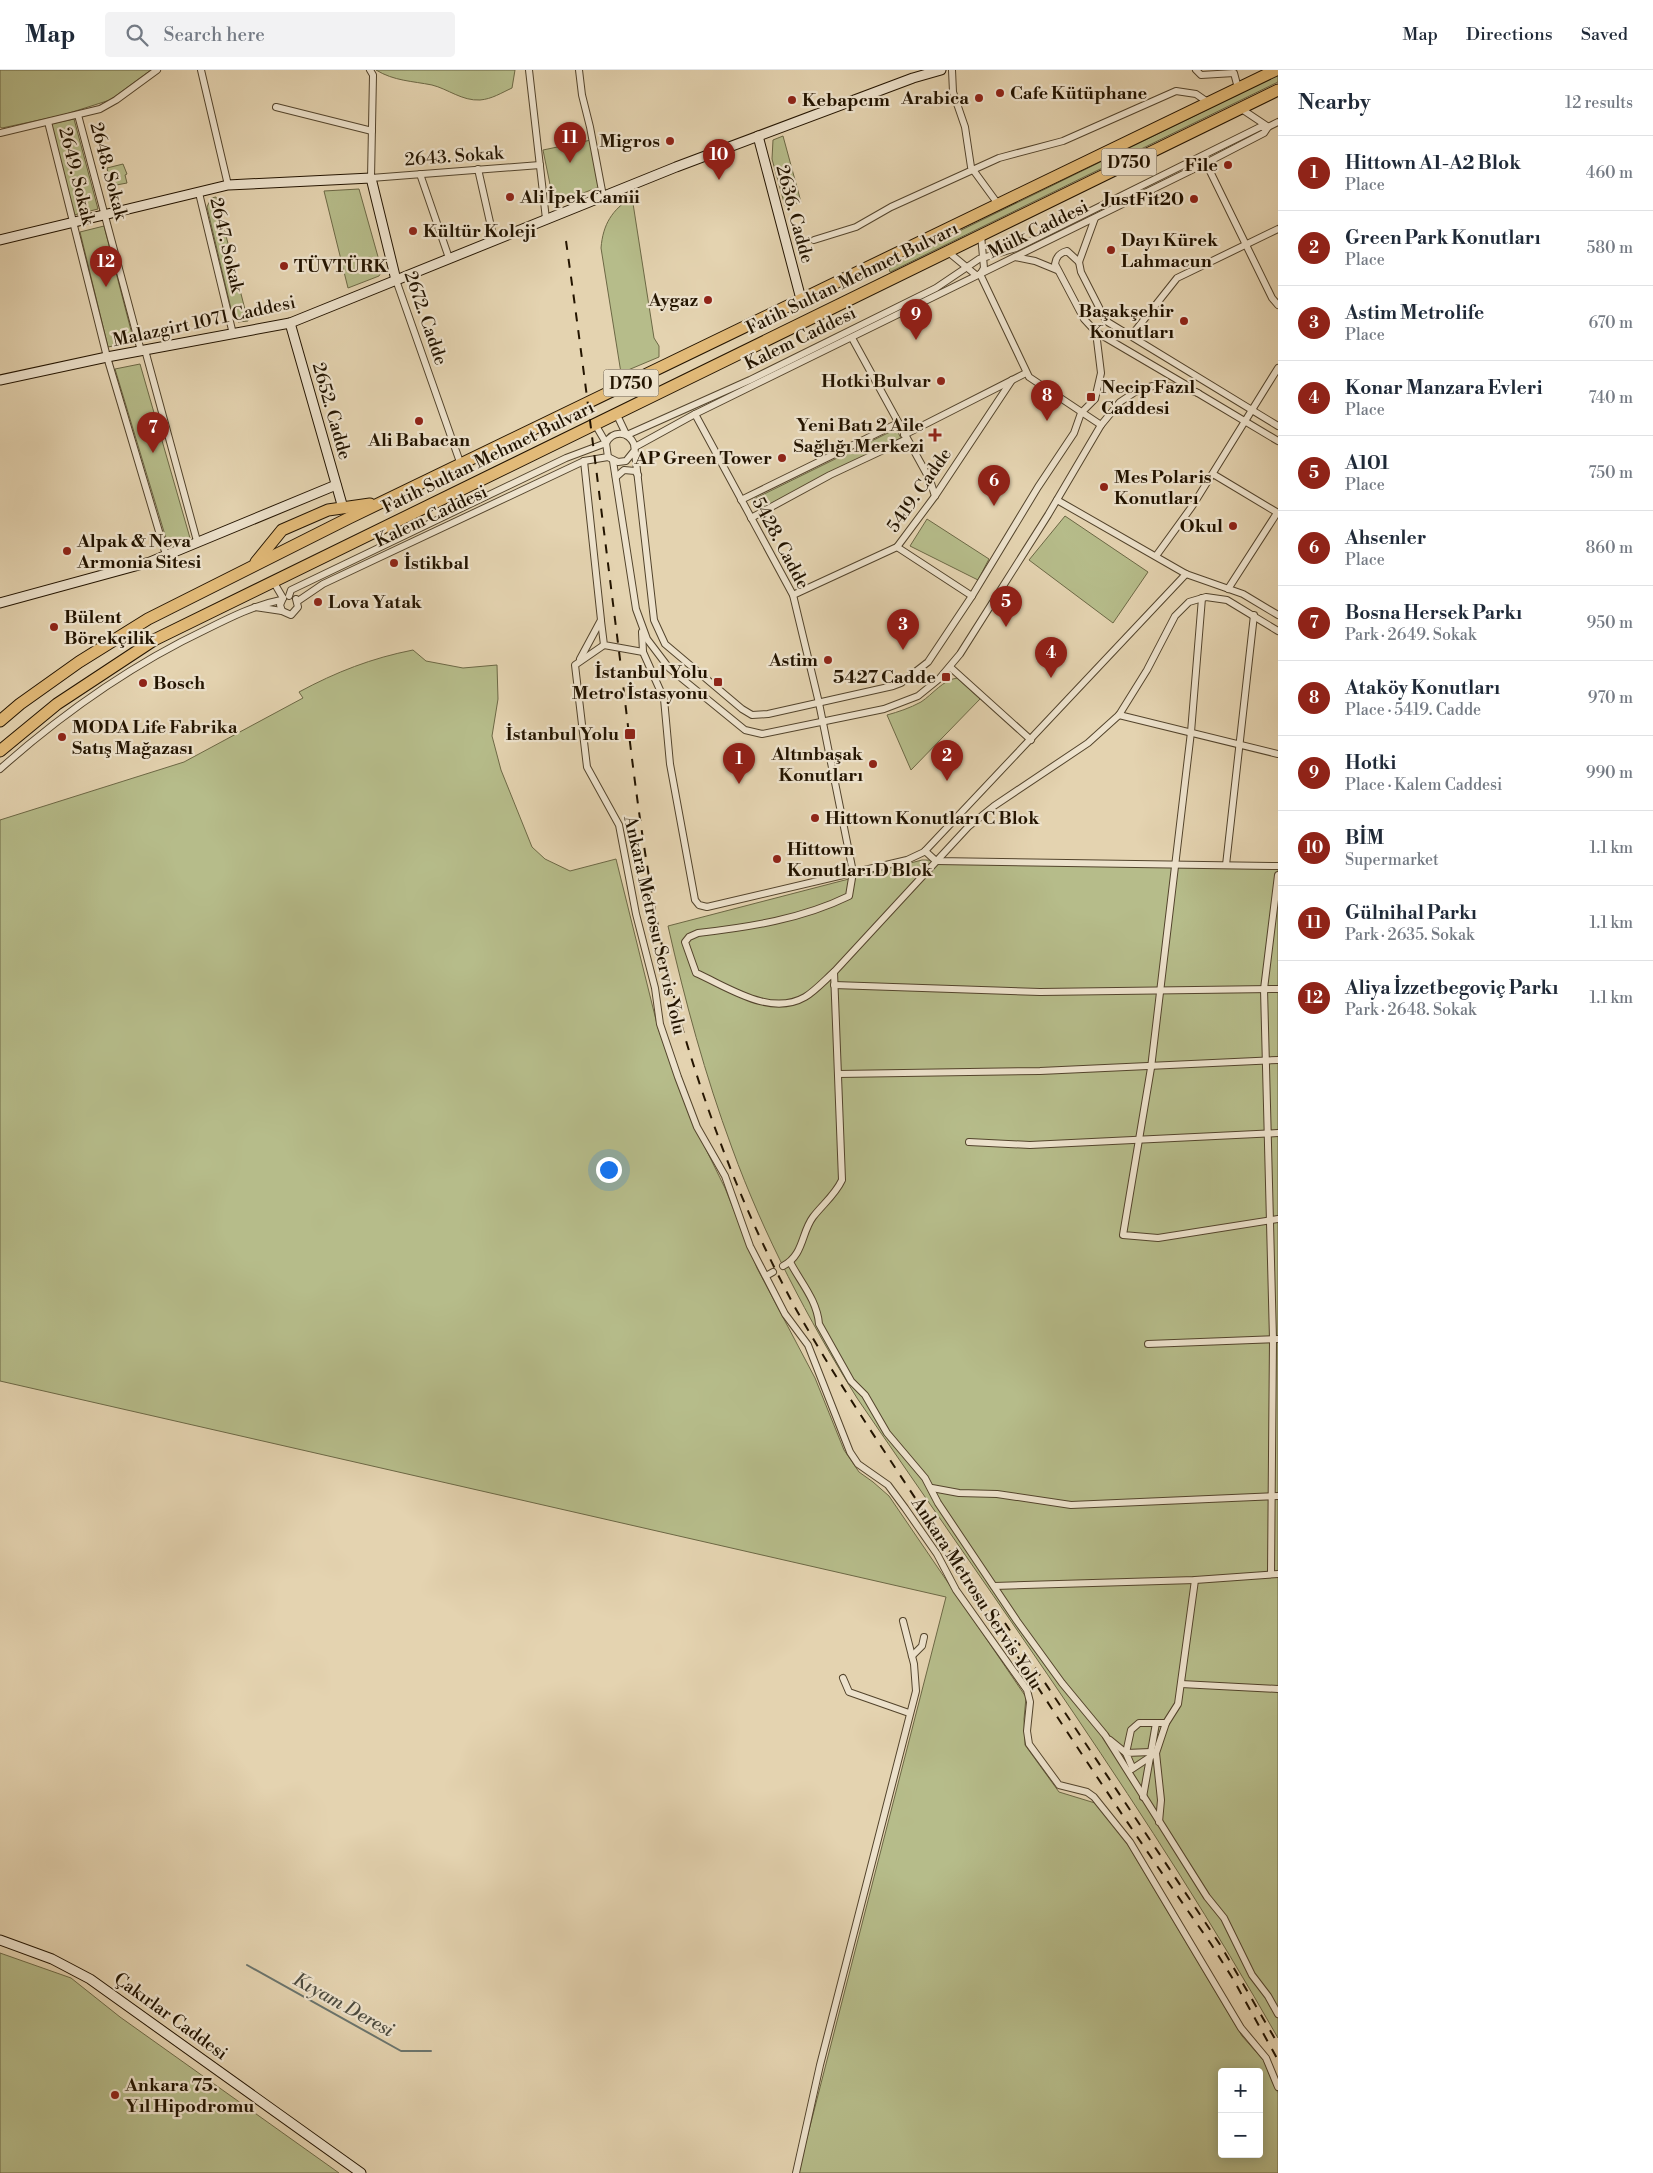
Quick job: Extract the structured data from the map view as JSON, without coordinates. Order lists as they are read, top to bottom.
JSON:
{
  "streets": {
    "highway": ["D750", "Fatih Sultan Mehmet Bulvarı"],
    "street": [
      "2643. Sokak",
      "2648. Sokak",
      "2649. Sokak",
      "2636. Cadde",
      "Mülk Caddesi",
      "2647. Sokak",
      "2672. Cadde",
      "Malazgirt 1071 Caddesi",
      "Kalem Caddesi",
      "2652. Cadde",
      "5419. Cadde",
      "5428. Cadde",
      "Ankara Metrosu Servis Yolu",
      "Çakırlar Caddesi"
    ]
  },
  "crossings": [
    ["2643. Sokak", "2672. Cadde"],
    ["2648. Sokak", "Malazgirt 1071 Caddesi"],
    ["2649. Sokak", "Malazgirt 1071 Caddesi"],
    ["2636. Cadde", "Fatih Sultan Mehmet Bulvarı"],
    ["2636. Cadde", "Malazgirt 1071 Caddesi"],
    ["Mülk Caddesi", "Kalem Caddesi"],
    ["2647. Sokak", "Malazgirt 1071 Caddesi"],
    ["Fatih Sultan Mehmet Bulvarı", "2672. Cadde"],
    ["2672. Cadde", "Malazgirt 1071 Caddesi"],
    ["Malazgirt 1071 Caddesi", "2652. Cadde"],
    ["Kalem Caddesi", "5428. Cadde"],
    ["5419. Cadde", "5428. Cadde"],
    ["5428. Cadde", "Ankara Metrosu Servis Yolu"]
  ],
  "water": ["Kıyam Deresi"],
  "places": {
    "other": [
      "Cafe Kütüphane",
      "Arabica",
      "Kebapcım",
      "Migros",
      "File",
      "Ali İpek Camii",
      "JustFit20",
      "Kültür Koleji",
      "Dayı Kürek Lahmacun",
      "TÜVTÜRK",
      "Aygaz",
      "Başakşehir Konutları",
      "Hotki Bulvar",
      "Ali Babacan",
      "AP Green Tower",
      "Mes Polaris Konutları",
      "Okul",
      "Alpak & Neva Armonia Sitesi",
      "İstikbal",
      "Lova Yatak",
      "Bülent Börekçilik",
      "Astim",
      "Bosch",
      "MODA Life Fabrika Satış Mağazası",
      "Altınbaşak Konutları",
      "Hittown Konutları C Blok",
      "Hittown Konutları D Blok",
      "Ankara 75. Yıl Hipodromu"
    ],
    "transit": [
      "Necip Fazıl Caddesi",
      "5427 Cadde",
      "İstanbul Yolu Metro İstasyonu",
      "İstanbul Yolu"
    ],
    "health": ["Yeni Batı 2 Aile Sağlığı Merkezi"]
  },
  "page": {
    "header": "Map",
    "search": "Search here",
    "nav": ["Map", "Directions", "Saved"],
    "heading": ["Nearby", "12 results"],
    "pins": [
      "11",
      "10",
      "12",
      "9",
      "8",
      "7",
      "6",
      "5",
      "3",
      "4",
      "2",
      "1"
    ],
    "list": [
      {
        "mark": "1",
        "name": "Hittown A1-A2 Blok",
        "note": "Place",
        "value": "460 m"
      },
      {
        "mark": "2",
        "name": "Green Park Konutları",
        "note": "Place",
        "value": "580 m"
      },
      {
        "mark": "3",
        "name": "Astim Metrolife",
        "note": "Place",
        "value": "670 m"
      },
      {
        "mark": "4",
        "name": "Konar Manzara Evleri",
        "note": "Place",
        "value": "740 m"
      },
      {
        "mark": "5",
        "name": "A101",
        "note": "Place",
        "value": "750 m"
      },
      {
        "mark": "6",
        "name": "Ahsenler",
        "note": "Place",
        "value": "860 m"
      },
      {
        "mark": "7",
        "name": "Bosna Hersek Parkı",
        "note": "Park · 2649. Sokak",
        "value": "950 m"
      },
      {
        "mark": "8",
        "name": "Ataköy Konutları",
        "note": "Place · 5419. Cadde",
        "value": "970 m"
      },
      {
        "mark": "9",
        "name": "Hotki",
        "note": "Place · Kalem Caddesi",
        "value": "990 m"
      },
      {
        "mark": "10",
        "name": "BİM",
        "note": "Supermarket",
        "value": "1.1 km"
      },
      {
        "mark": "11",
        "name": "Gülnihal Parkı",
        "note": "Park · 2635. Sokak",
        "value": "1.1 km"
      },
      {
        "mark": "12",
        "name": "Aliya İzzetbegoviç Parkı",
        "note": "Park · 2648. Sokak",
        "value": "1.1 km"
      }
    ],
    "map_buttons": ["+", "−"]
  }
}
